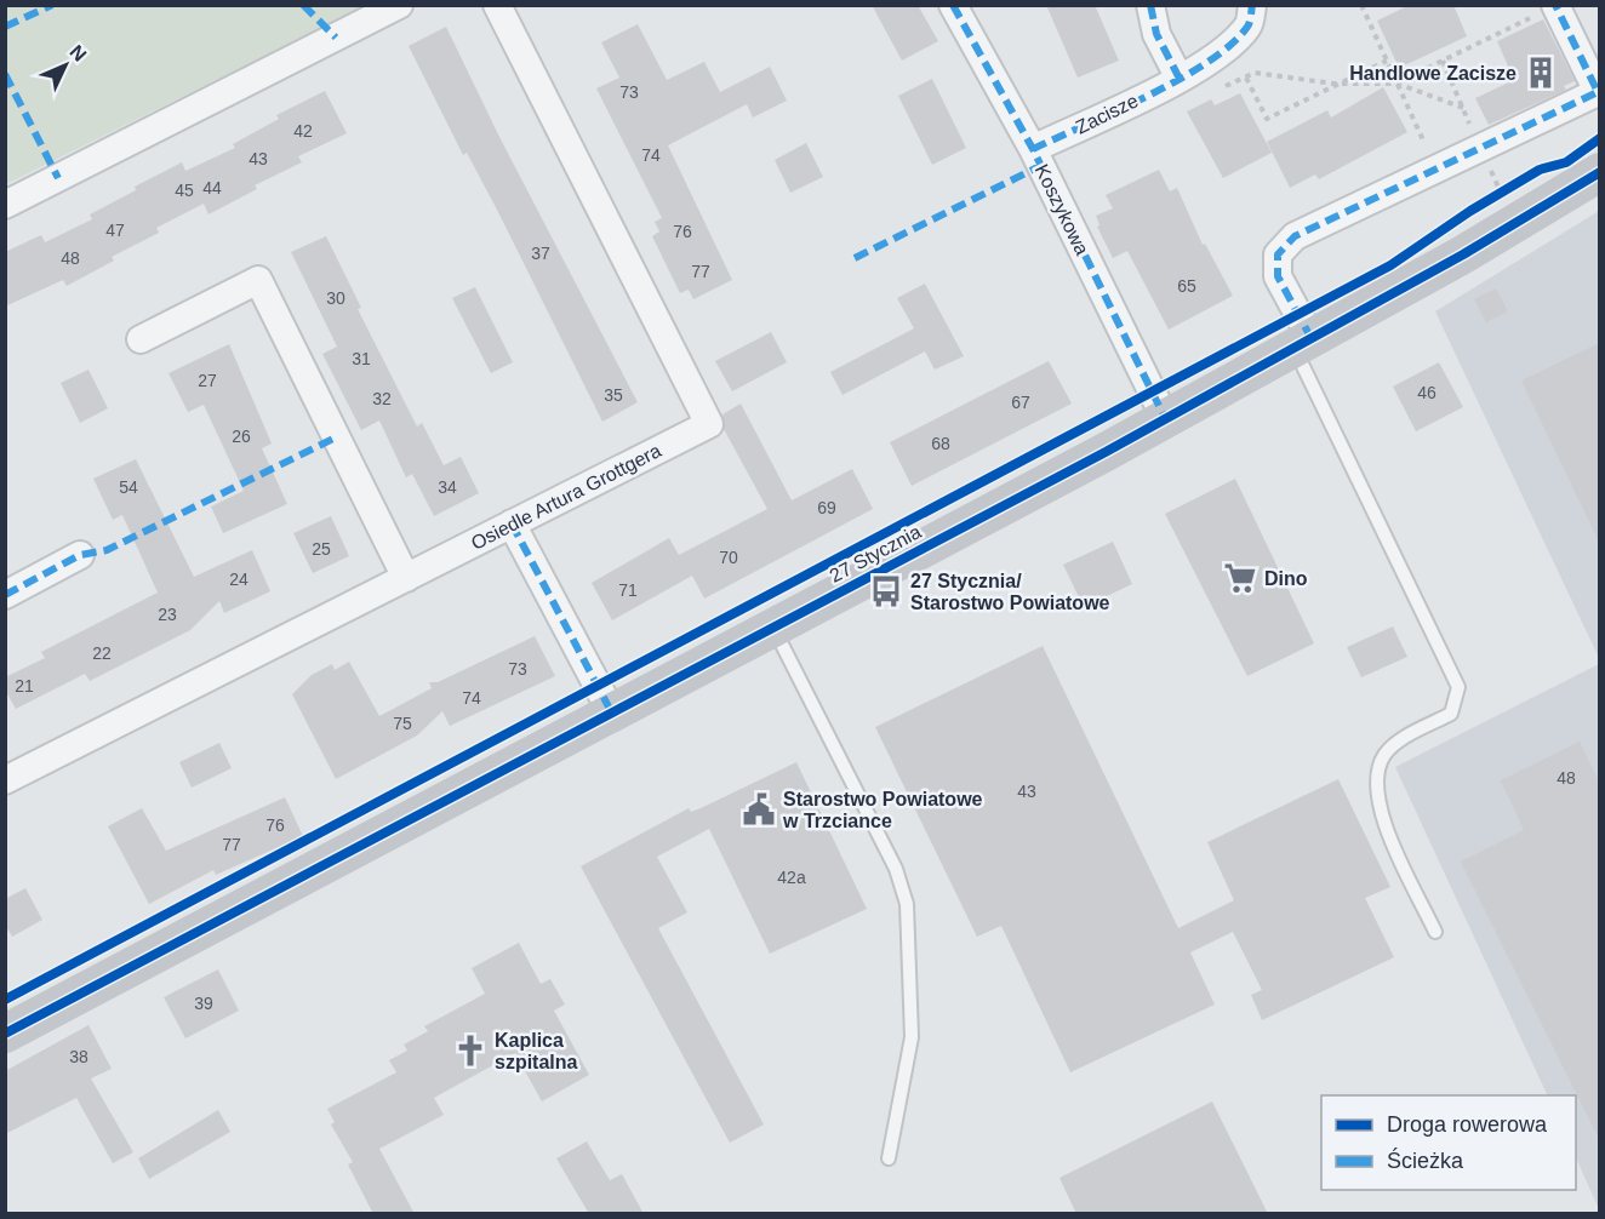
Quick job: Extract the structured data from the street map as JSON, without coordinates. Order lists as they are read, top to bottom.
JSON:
{
  "streets": {
    "main road": ["27 Stycznia"],
    "street": ["Zacisze", "Koszykowa", "Osiedle Artura Grottgera"]
  },
  "crossings": [
    ["Zacisze", "Koszykowa"],
    ["Koszykowa", "27 Stycznia"]
  ],
  "places": {
    "building": ["Handlowe Zacisze"],
    "supermarket": ["Dino"],
    "bus stop": ["27 Stycznia/ Starostwo Powiatowe"],
    "public building": ["Starostwo Powiatowe w Trzciance"],
    "church": ["Kaplica szpitalna"]
  },
  "house_numbers": [
    "73",
    "42",
    "74",
    "43",
    "44",
    "45",
    "47",
    "76",
    "37",
    "48",
    "77",
    "65",
    "30",
    "31",
    "27",
    "46",
    "35",
    "32",
    "67",
    "26",
    "68",
    "54",
    "34",
    "69",
    "25",
    "70",
    "24",
    "71",
    "23",
    "22",
    "73",
    "21",
    "74",
    "75",
    "48",
    "43",
    "76",
    "77",
    "42a",
    "39",
    "38"
  ],
  "legend": ["Droga rowerowa", "Ścieżka"],
  "north": "top right"
}
